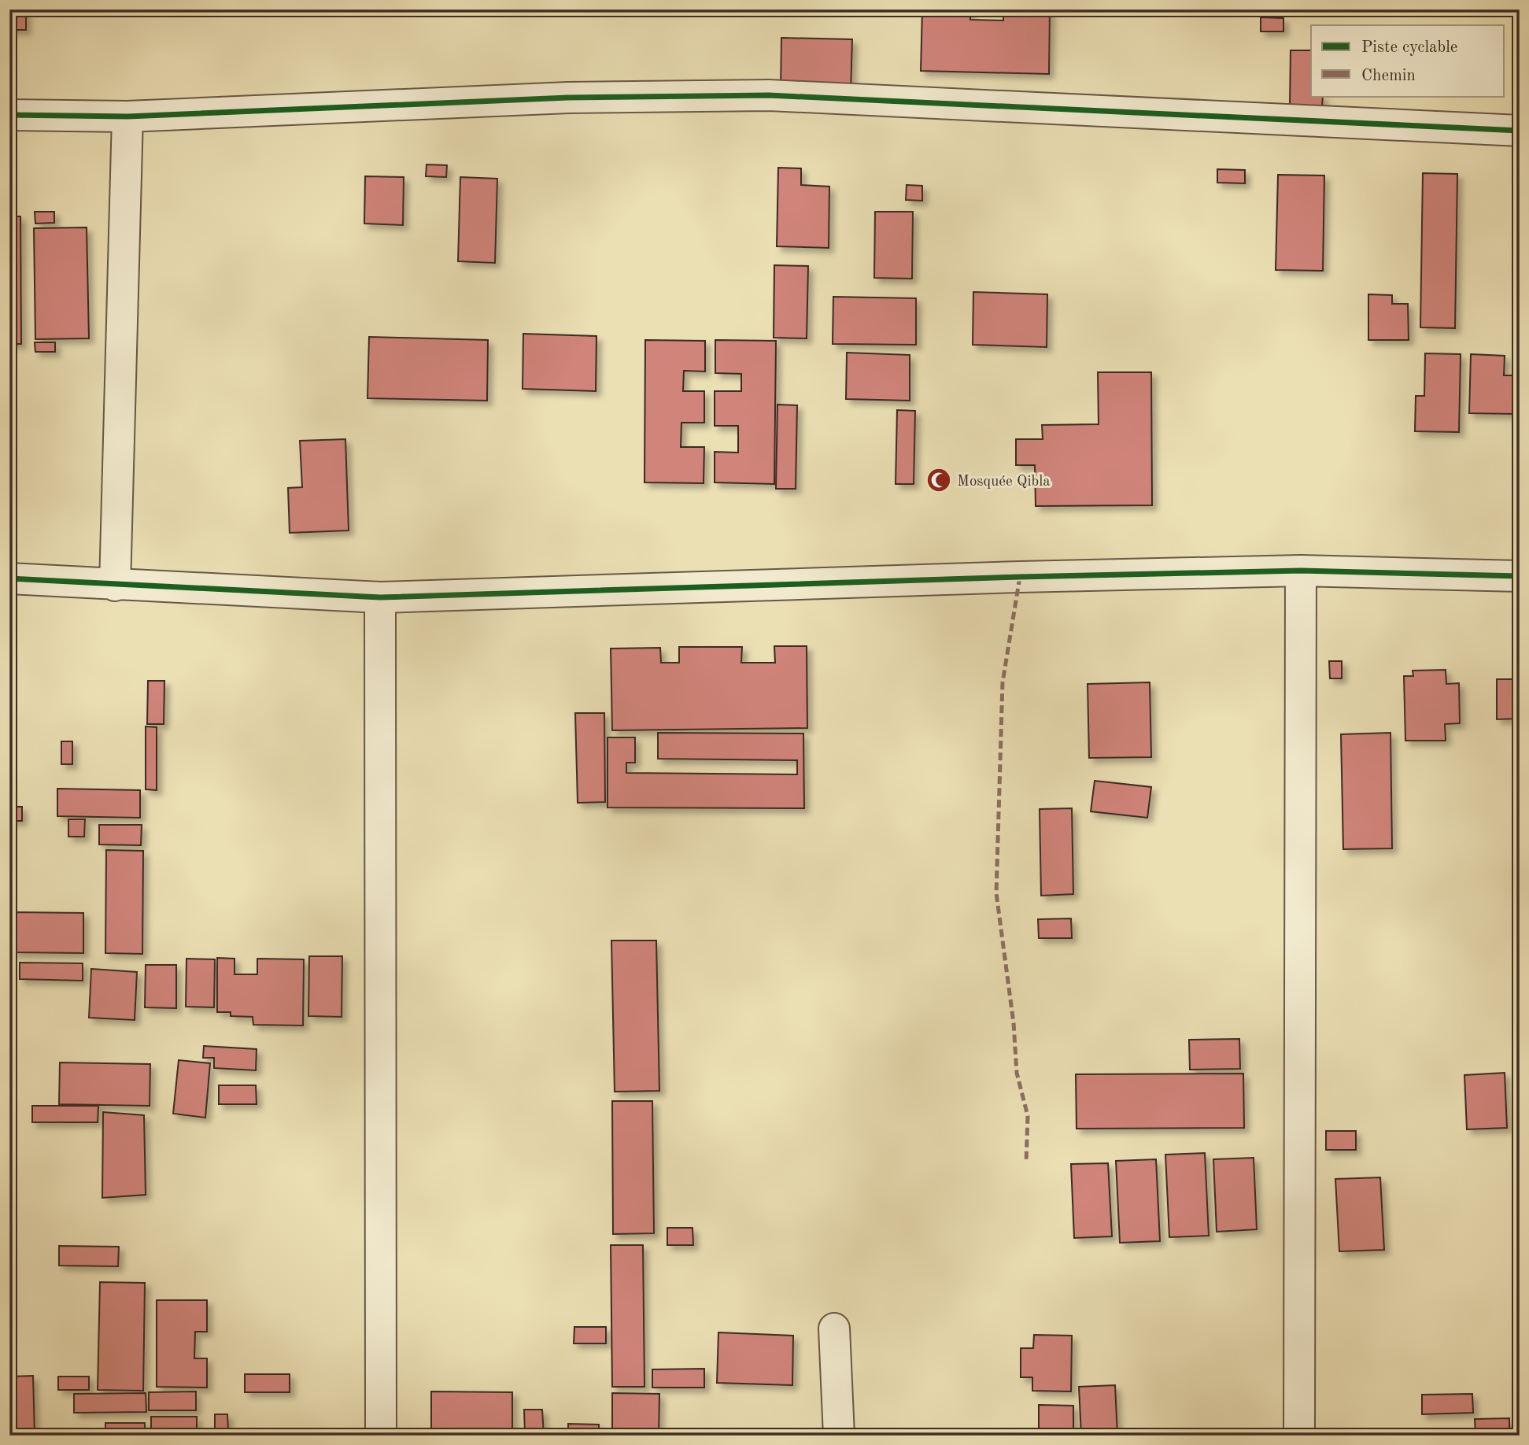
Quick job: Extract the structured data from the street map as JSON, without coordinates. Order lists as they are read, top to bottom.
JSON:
{
  "places": {
    "mosque": ["Mosquée Qibla"]
  },
  "legend": ["Piste cyclable", "Chemin"]
}
